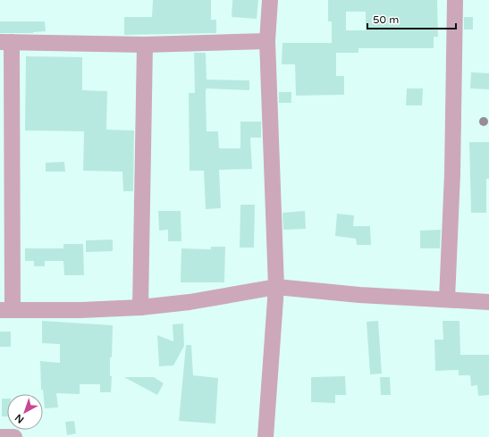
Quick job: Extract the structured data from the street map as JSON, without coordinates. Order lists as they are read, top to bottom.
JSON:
{
  "scale_bar": "50 m",
  "north": "bottom left"
}
